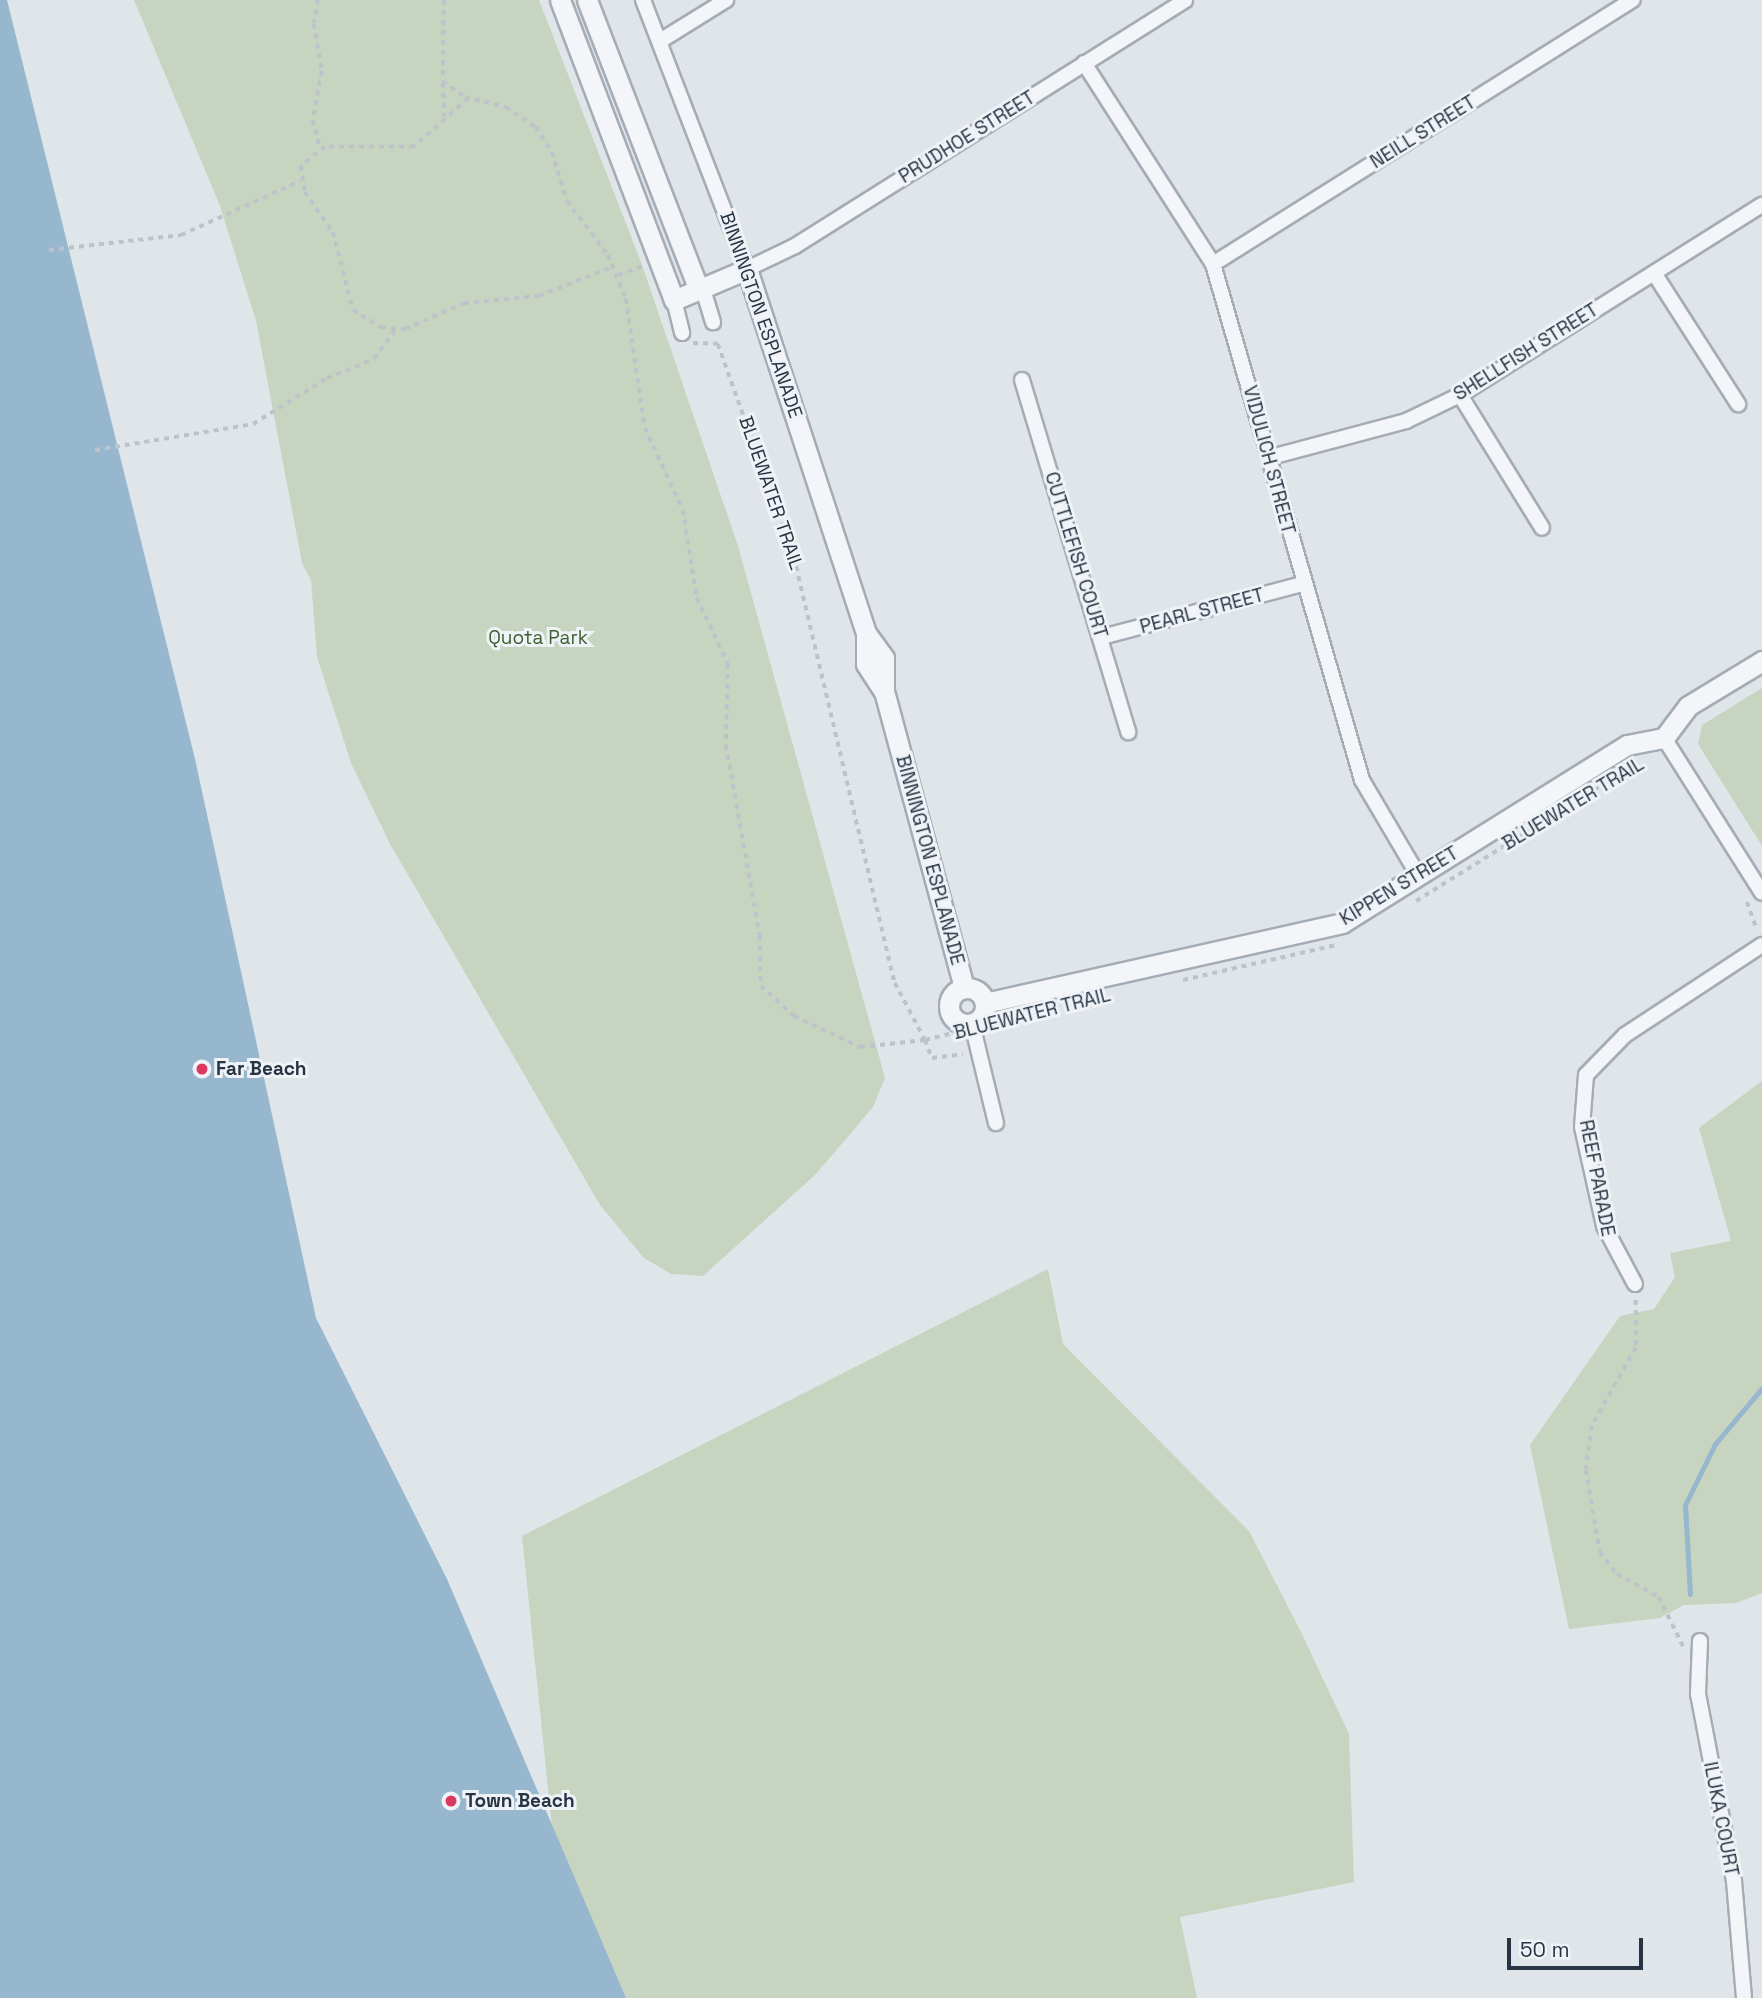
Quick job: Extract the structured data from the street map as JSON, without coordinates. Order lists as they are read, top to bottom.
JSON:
{
  "streets": {
    "street": [
      "NEILL STREET",
      "PRUDHOE STREET",
      "BINNINGTON ESPLANADE",
      "SHELLFISH STREET",
      "VIDULICH STREET",
      "CUTTLEFISH COURT",
      "PEARL STREET",
      "KIPPEN STREET",
      "REEF PARADE",
      "ILUKA COURT"
    ],
    "path": ["BLUEWATER TRAIL"]
  },
  "crossings": [
    ["NEILL STREET", "VIDULICH STREET"],
    ["PRUDHOE STREET", "BINNINGTON ESPLANADE"],
    ["PRUDHOE STREET", "VIDULICH STREET"],
    ["BINNINGTON ESPLANADE", "BLUEWATER TRAIL"],
    ["BINNINGTON ESPLANADE", "KIPPEN STREET"],
    ["SHELLFISH STREET", "VIDULICH STREET"],
    ["VIDULICH STREET", "PEARL STREET"],
    ["VIDULICH STREET", "KIPPEN STREET"],
    ["BLUEWATER TRAIL", "KIPPEN STREET"],
    ["CUTTLEFISH COURT", "PEARL STREET"]
  ],
  "parks": ["Quota Park"],
  "places": ["Far Beach", "Town Beach"],
  "scale_bar": "50 m"
}
